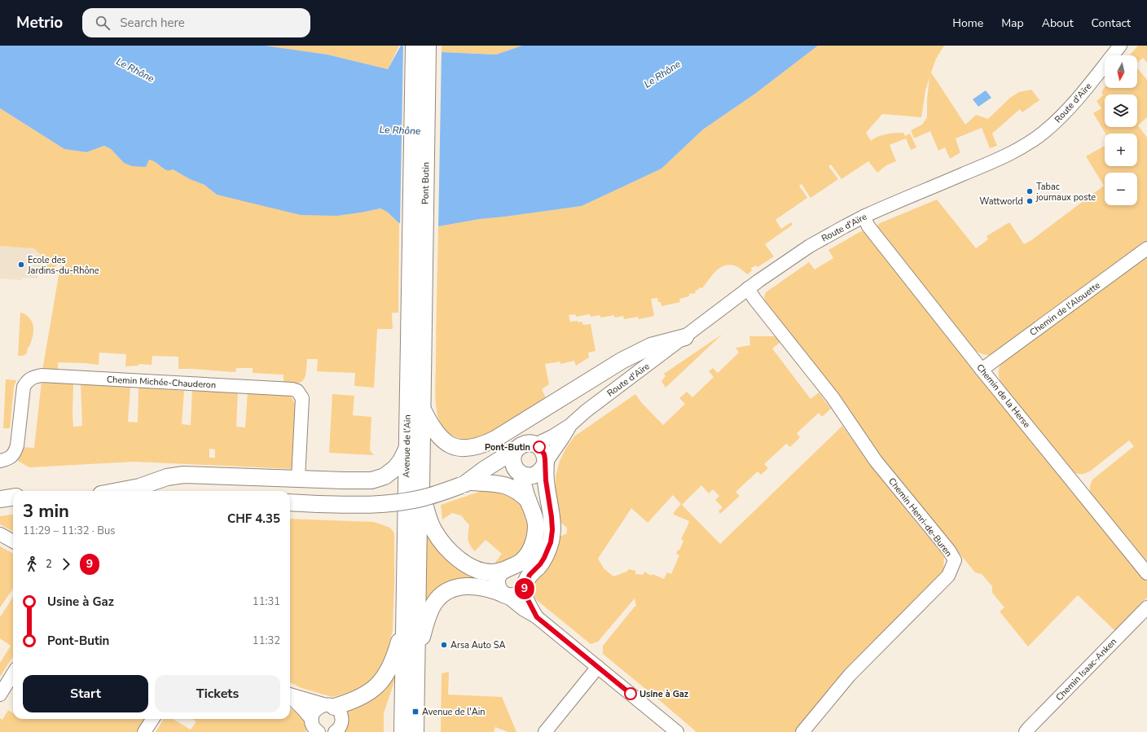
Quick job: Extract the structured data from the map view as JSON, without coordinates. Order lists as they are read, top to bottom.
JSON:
{
  "streets": {
    "main road": ["Pont Butin", "Avenue de l'Ain"],
    "street": [
      "Route d'Aïre",
      "Chemin de l'Alouette",
      "Chemin Michée-Chauderon",
      "Chemin de la Herse",
      "Chemin Henri-de-Buren",
      "Chemin Isaac-Anken"
    ]
  },
  "crossings": [
    ["Route d'Aïre", "Chemin de la Herse"],
    ["Route d'Aïre", "Chemin Henri-de-Buren"],
    ["Pont Butin", "Avenue de l'Ain"],
    ["Chemin de l'Alouette", "Chemin de la Herse"]
  ],
  "water": ["Le Rhône"],
  "places": {
    "other": [
      "Tabac journaux poste",
      "Wattworld",
      "Ecole des Jardins-du-Rhône",
      "Pont-Butin",
      "Arsa Auto SA",
      "Usine à Gaz"
    ],
    "transit": ["Avenue de l'Ain"]
  },
  "lines": ["bus line 9"],
  "north": "bottom",
  "page": {
    "header": "Metrio",
    "search": "Search here",
    "nav": [
      "Home",
      "Map",
      "About",
      "Contact"
    ],
    "on_map": "9",
    "map_buttons": ["+", "−"],
    "heading": ["3 min", "11:29 – 11:32 · Bus", "CHF 4.35"],
    "legs": ["2", "9"],
    "list": [
      {
        "name": "Usine à Gaz",
        "value": "11:31"
      },
      {
        "name": "Pont-Butin",
        "value": "11:32"
      }
    ],
    "buttons": ["Start", "Tickets"]
  }
}
